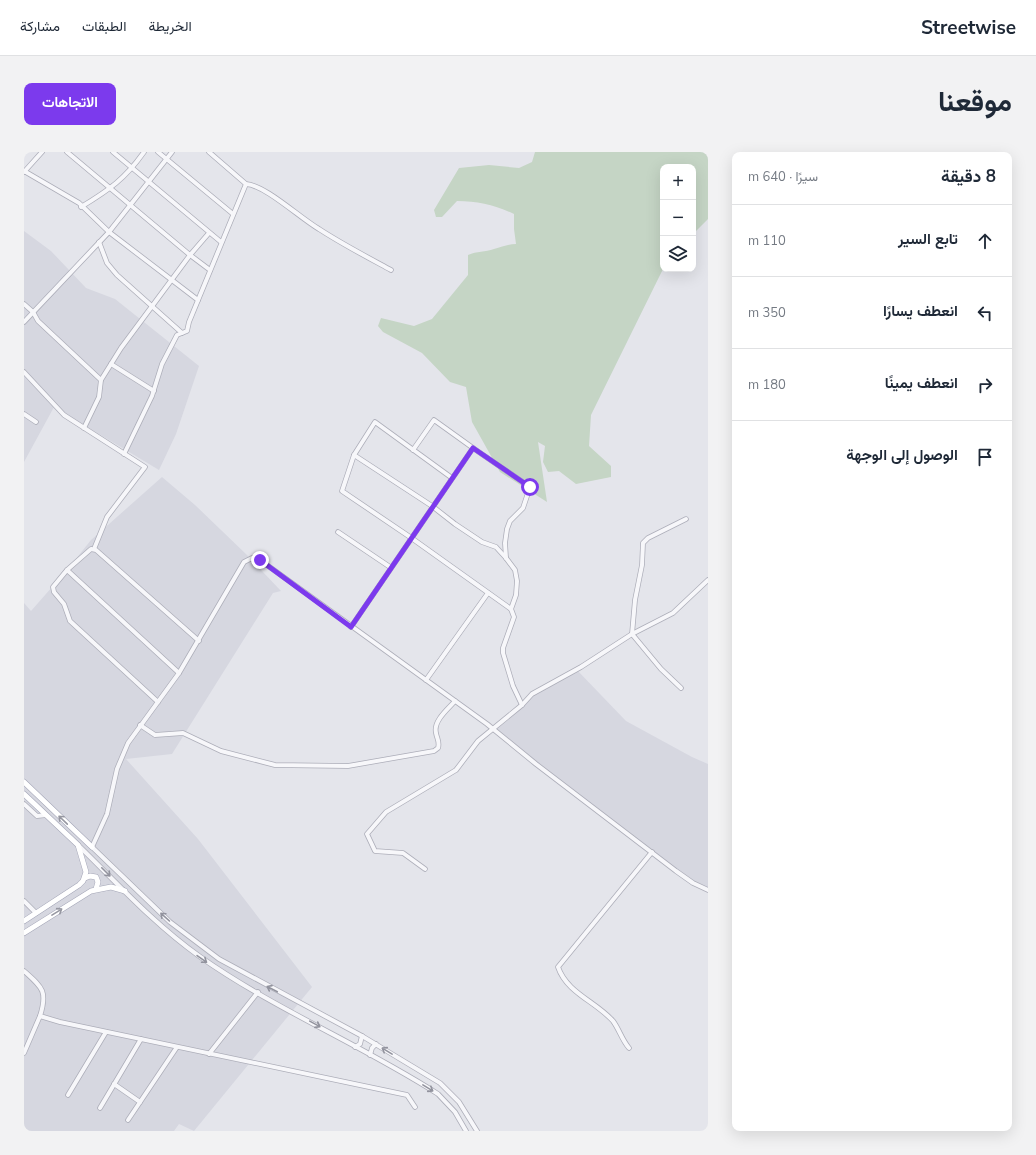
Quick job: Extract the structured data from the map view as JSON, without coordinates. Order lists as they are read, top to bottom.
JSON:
{
  "page": {
    "header": "Streetwise",
    "nav": ["الخريطة", "الطبقات", "مشاركة"],
    "title": "موقعنا",
    "buttons": "الاتجاهات",
    "heading": ["8 دقيقة", "سيرًا · 640 m"],
    "map_buttons": ["+", "−"],
    "list": [
      ["تابع السير", "110 m"],
      ["انعطف يسارًا", "350 m"],
      ["انعطف يمينًا", "180 m"],
      "الوصول إلى الوجهة"
    ]
  }
}
